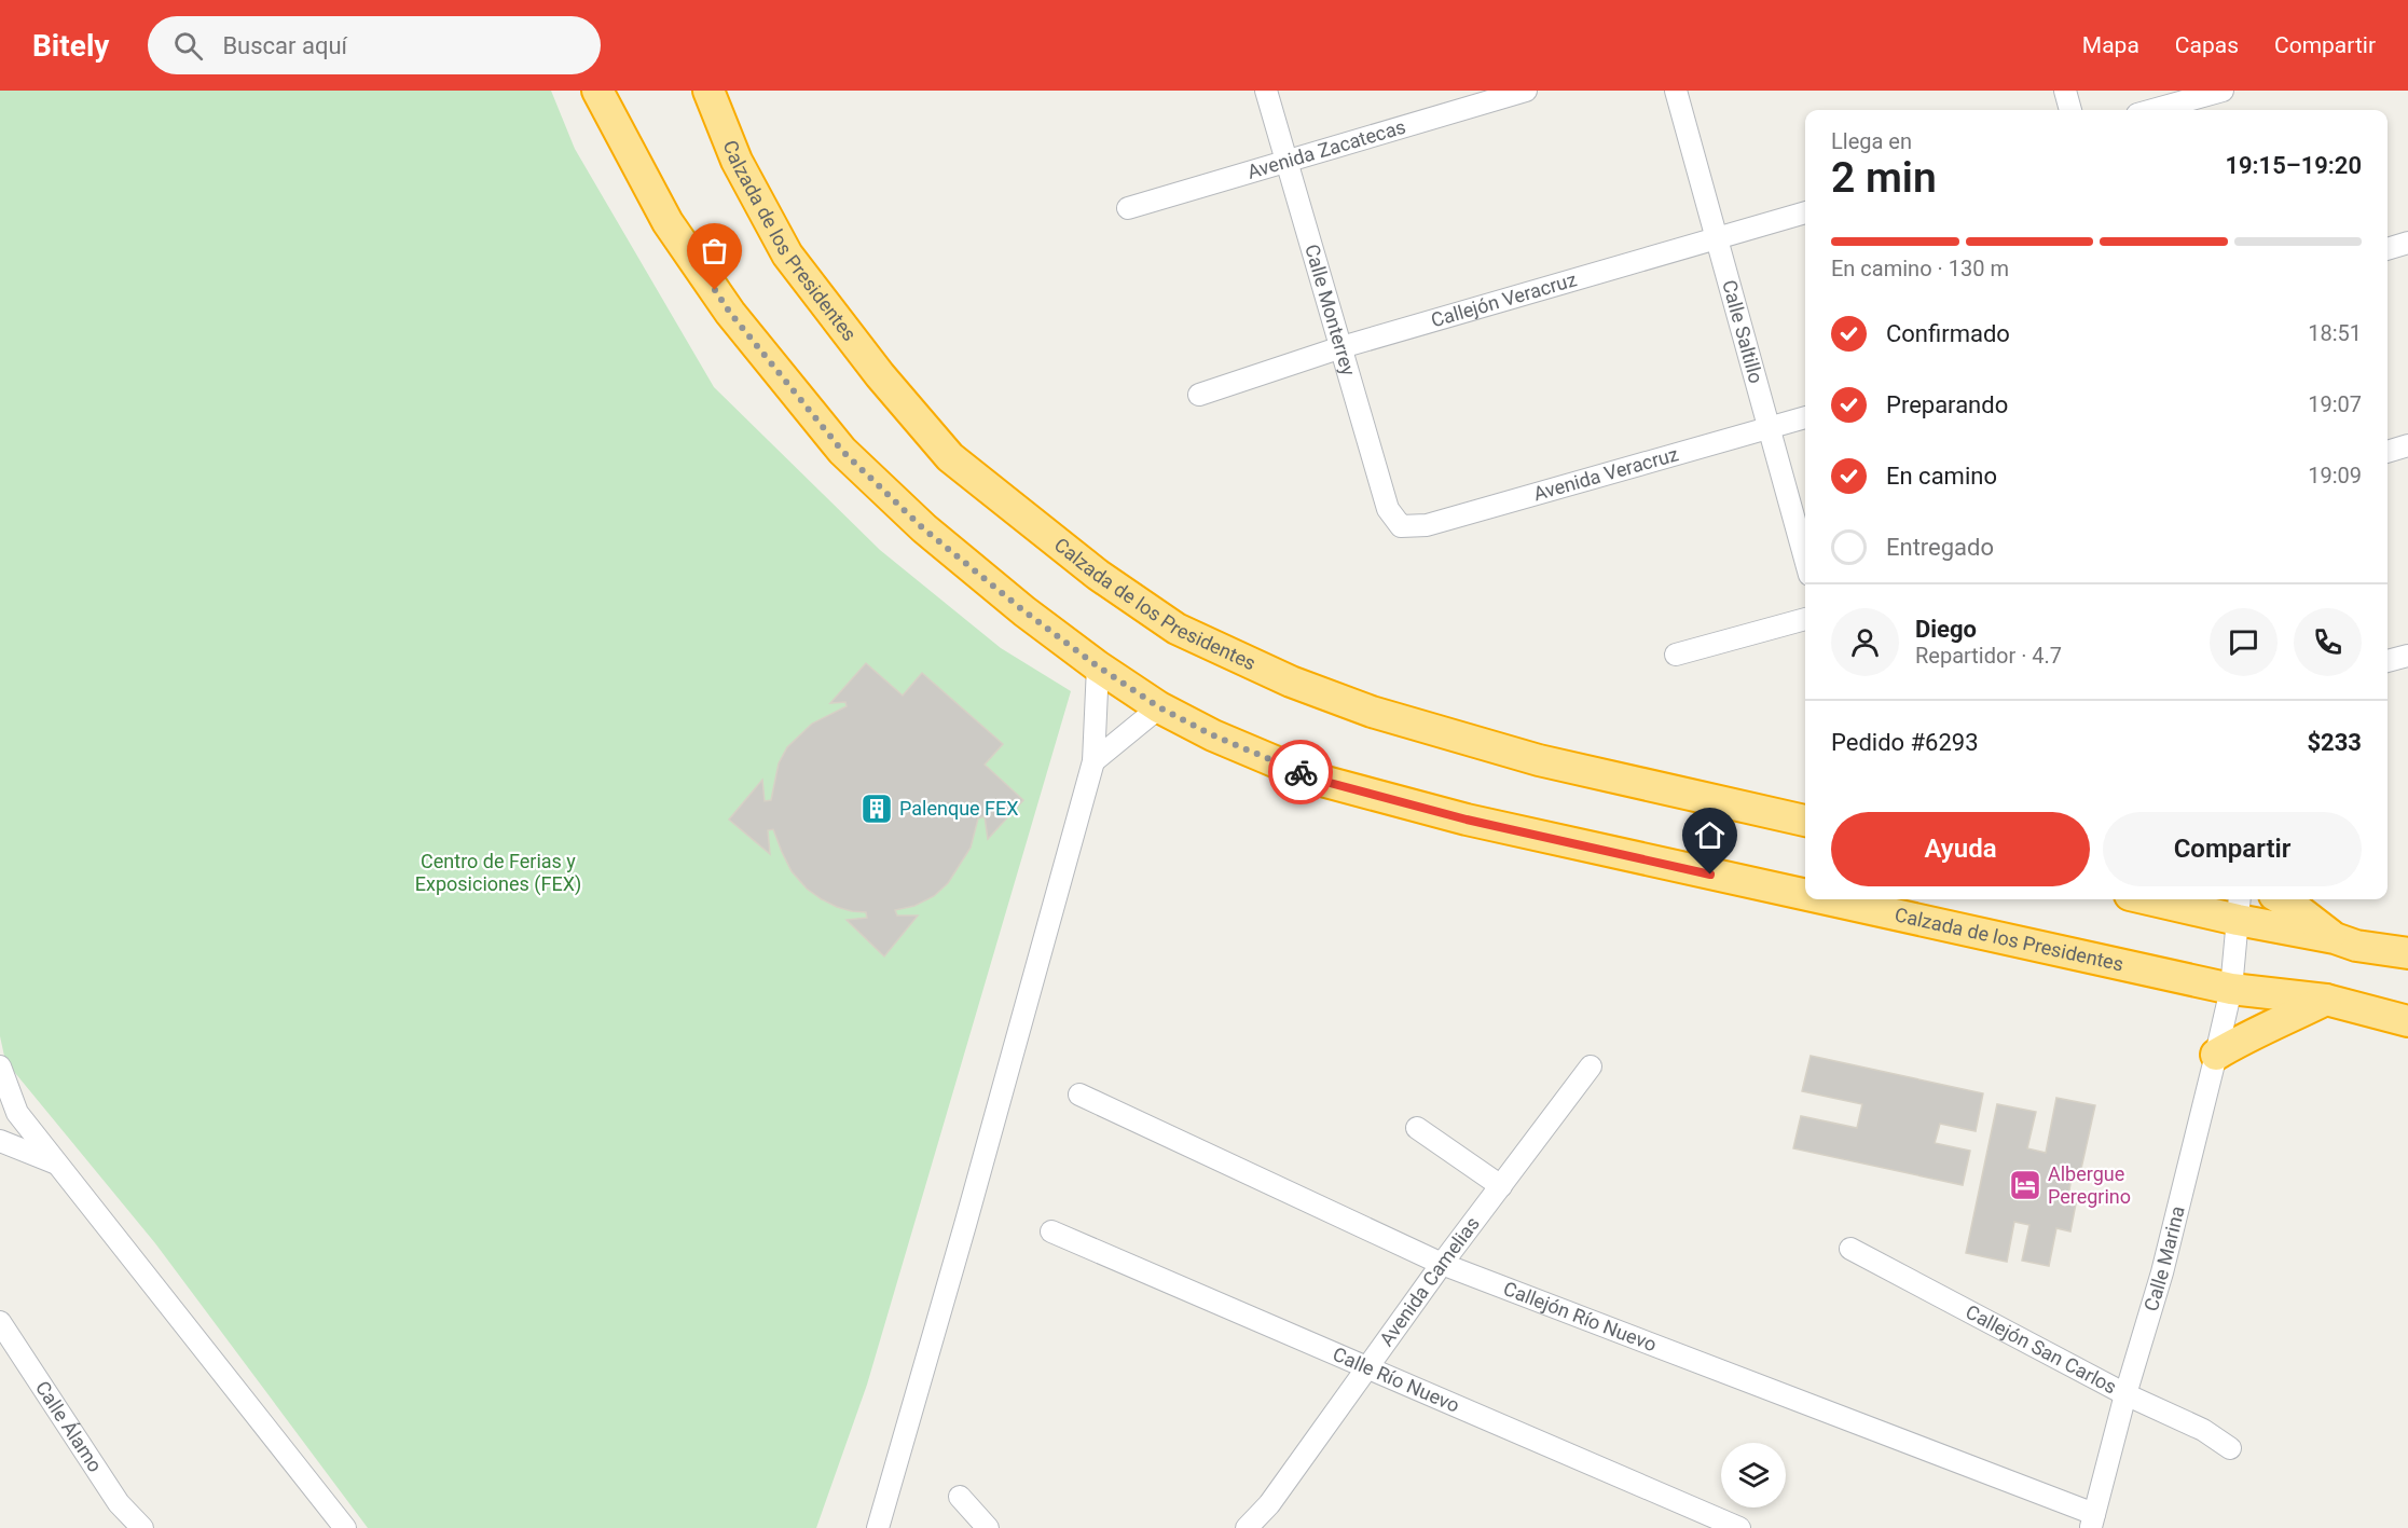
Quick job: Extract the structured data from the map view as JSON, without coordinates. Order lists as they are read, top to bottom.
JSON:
{
  "streets": {
    "highway": ["Calzada de los Presidentes"],
    "street": [
      "Avenida Zacatecas",
      "Callejón Veracruz",
      "Calle Monterrey",
      "Calle Saltillo",
      "Avenida Veracruz",
      "Calle Marina",
      "Avenida Camelias",
      "Callejón Río Nuevo",
      "Callejón San Carlos",
      "Calle Río Nuevo",
      "Calle Álamo"
    ]
  },
  "crossings": [
    ["Avenida Zacatecas", "Calle Monterrey"],
    ["Calzada de los Presidentes", "Calle Marina"],
    ["Callejón Veracruz", "Calle Monterrey"],
    ["Callejón Veracruz", "Calle Saltillo"],
    ["Calle Monterrey", "Avenida Veracruz"],
    ["Calle Saltillo", "Avenida Veracruz"],
    ["Calle Marina", "Callejón Río Nuevo"],
    ["Calle Marina", "Callejón San Carlos"],
    ["Avenida Camelias", "Callejón Río Nuevo"],
    ["Avenida Camelias", "Calle Río Nuevo"]
  ],
  "parks": ["Centro de Ferias y Exposiciones (FEX)"],
  "places": {
    "building": ["Palenque FEX"],
    "hotel": ["Albergue Peregrino"]
  },
  "page": {
    "header": "Bitely",
    "search": "Buscar aquí",
    "nav": ["Mapa", "Capas", "Compartir"],
    "heading": ["2 min", "Llega en", "19:15–19:20"],
    "panel": [
      "Diego",
      "Repartidor · 4.7",
      "Pedido #6293",
      "$233"
    ],
    "bar": "En camino · 130 m",
    "list": [
      ["Confirmado", "18:51"],
      ["Preparando", "19:07"],
      ["En camino", "19:09"],
      "Entregado"
    ],
    "buttons": ["Ayuda", "Compartir"]
  }
}
